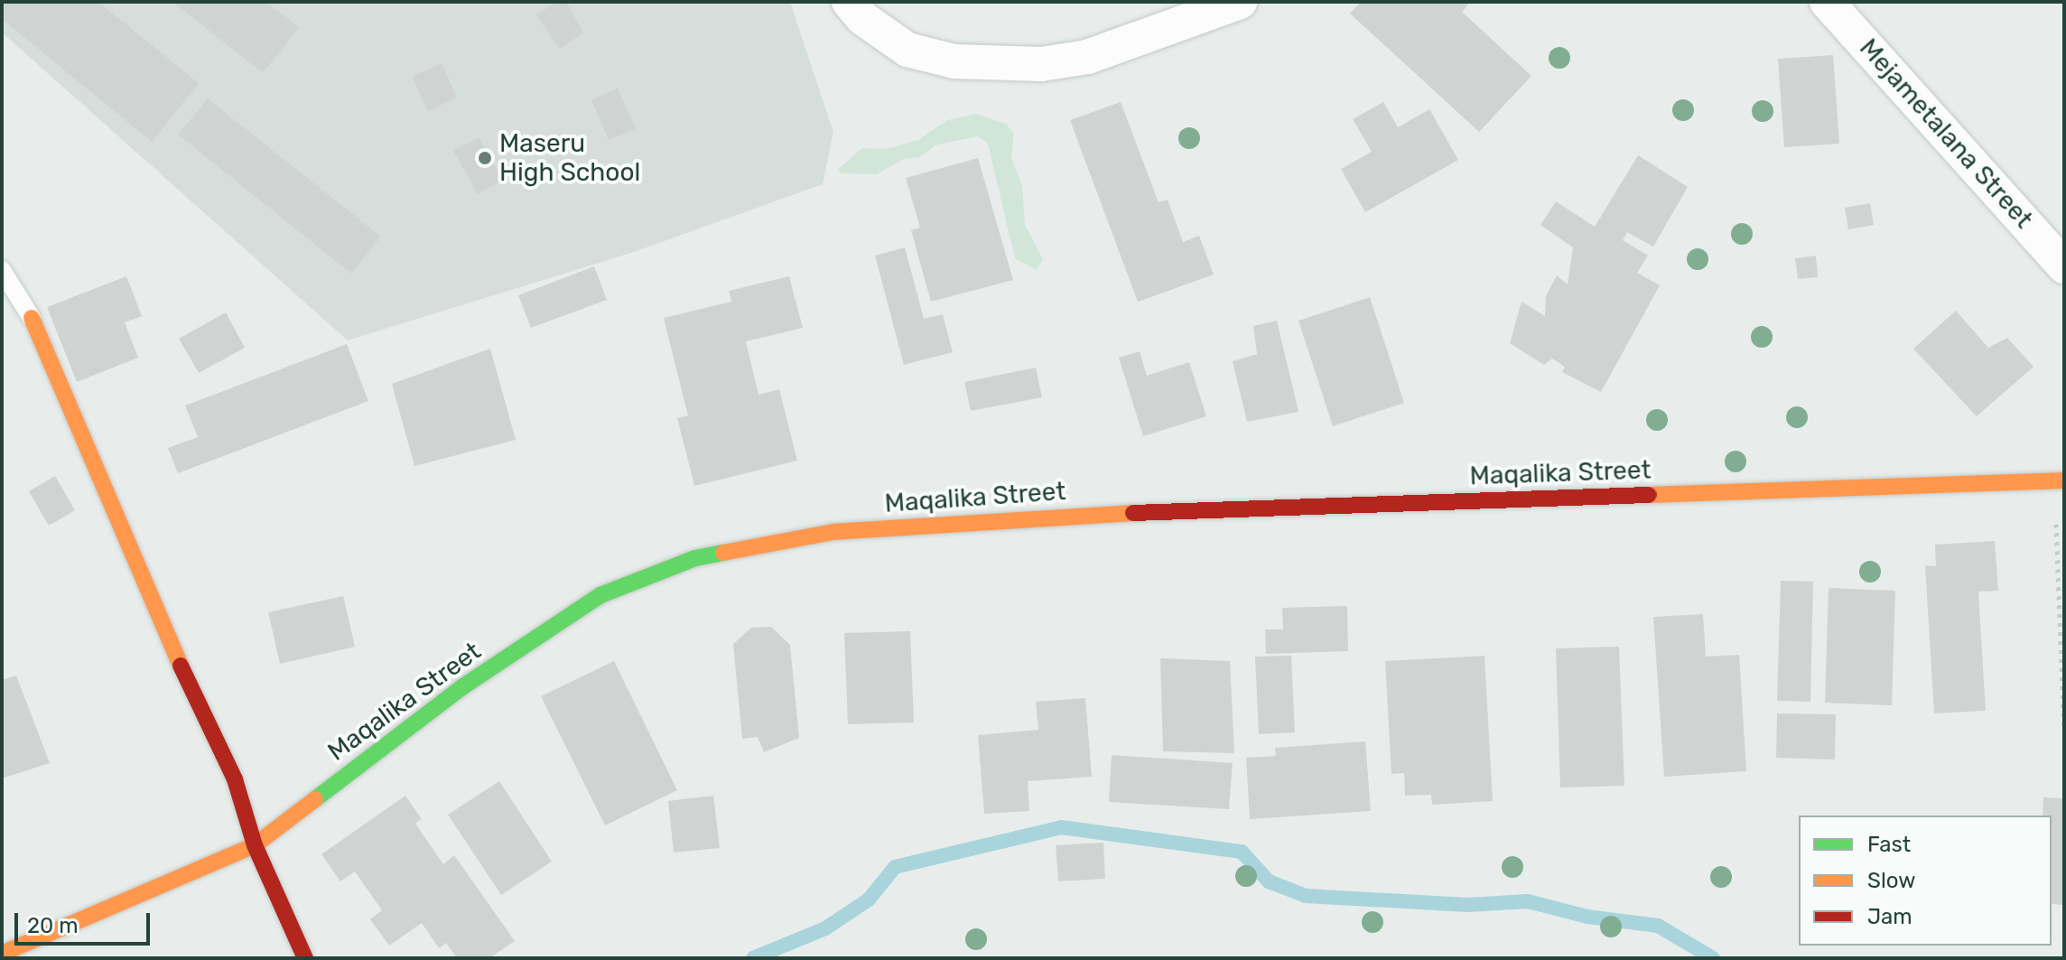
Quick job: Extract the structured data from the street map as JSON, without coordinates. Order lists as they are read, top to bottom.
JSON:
{
  "streets": {
    "street": ["Mejametalana Street", "Maqalika Street"]
  },
  "places": ["Maseru High School"],
  "legend": ["Fast", "Slow", "Jam"],
  "scale_bar": "20 m"
}
